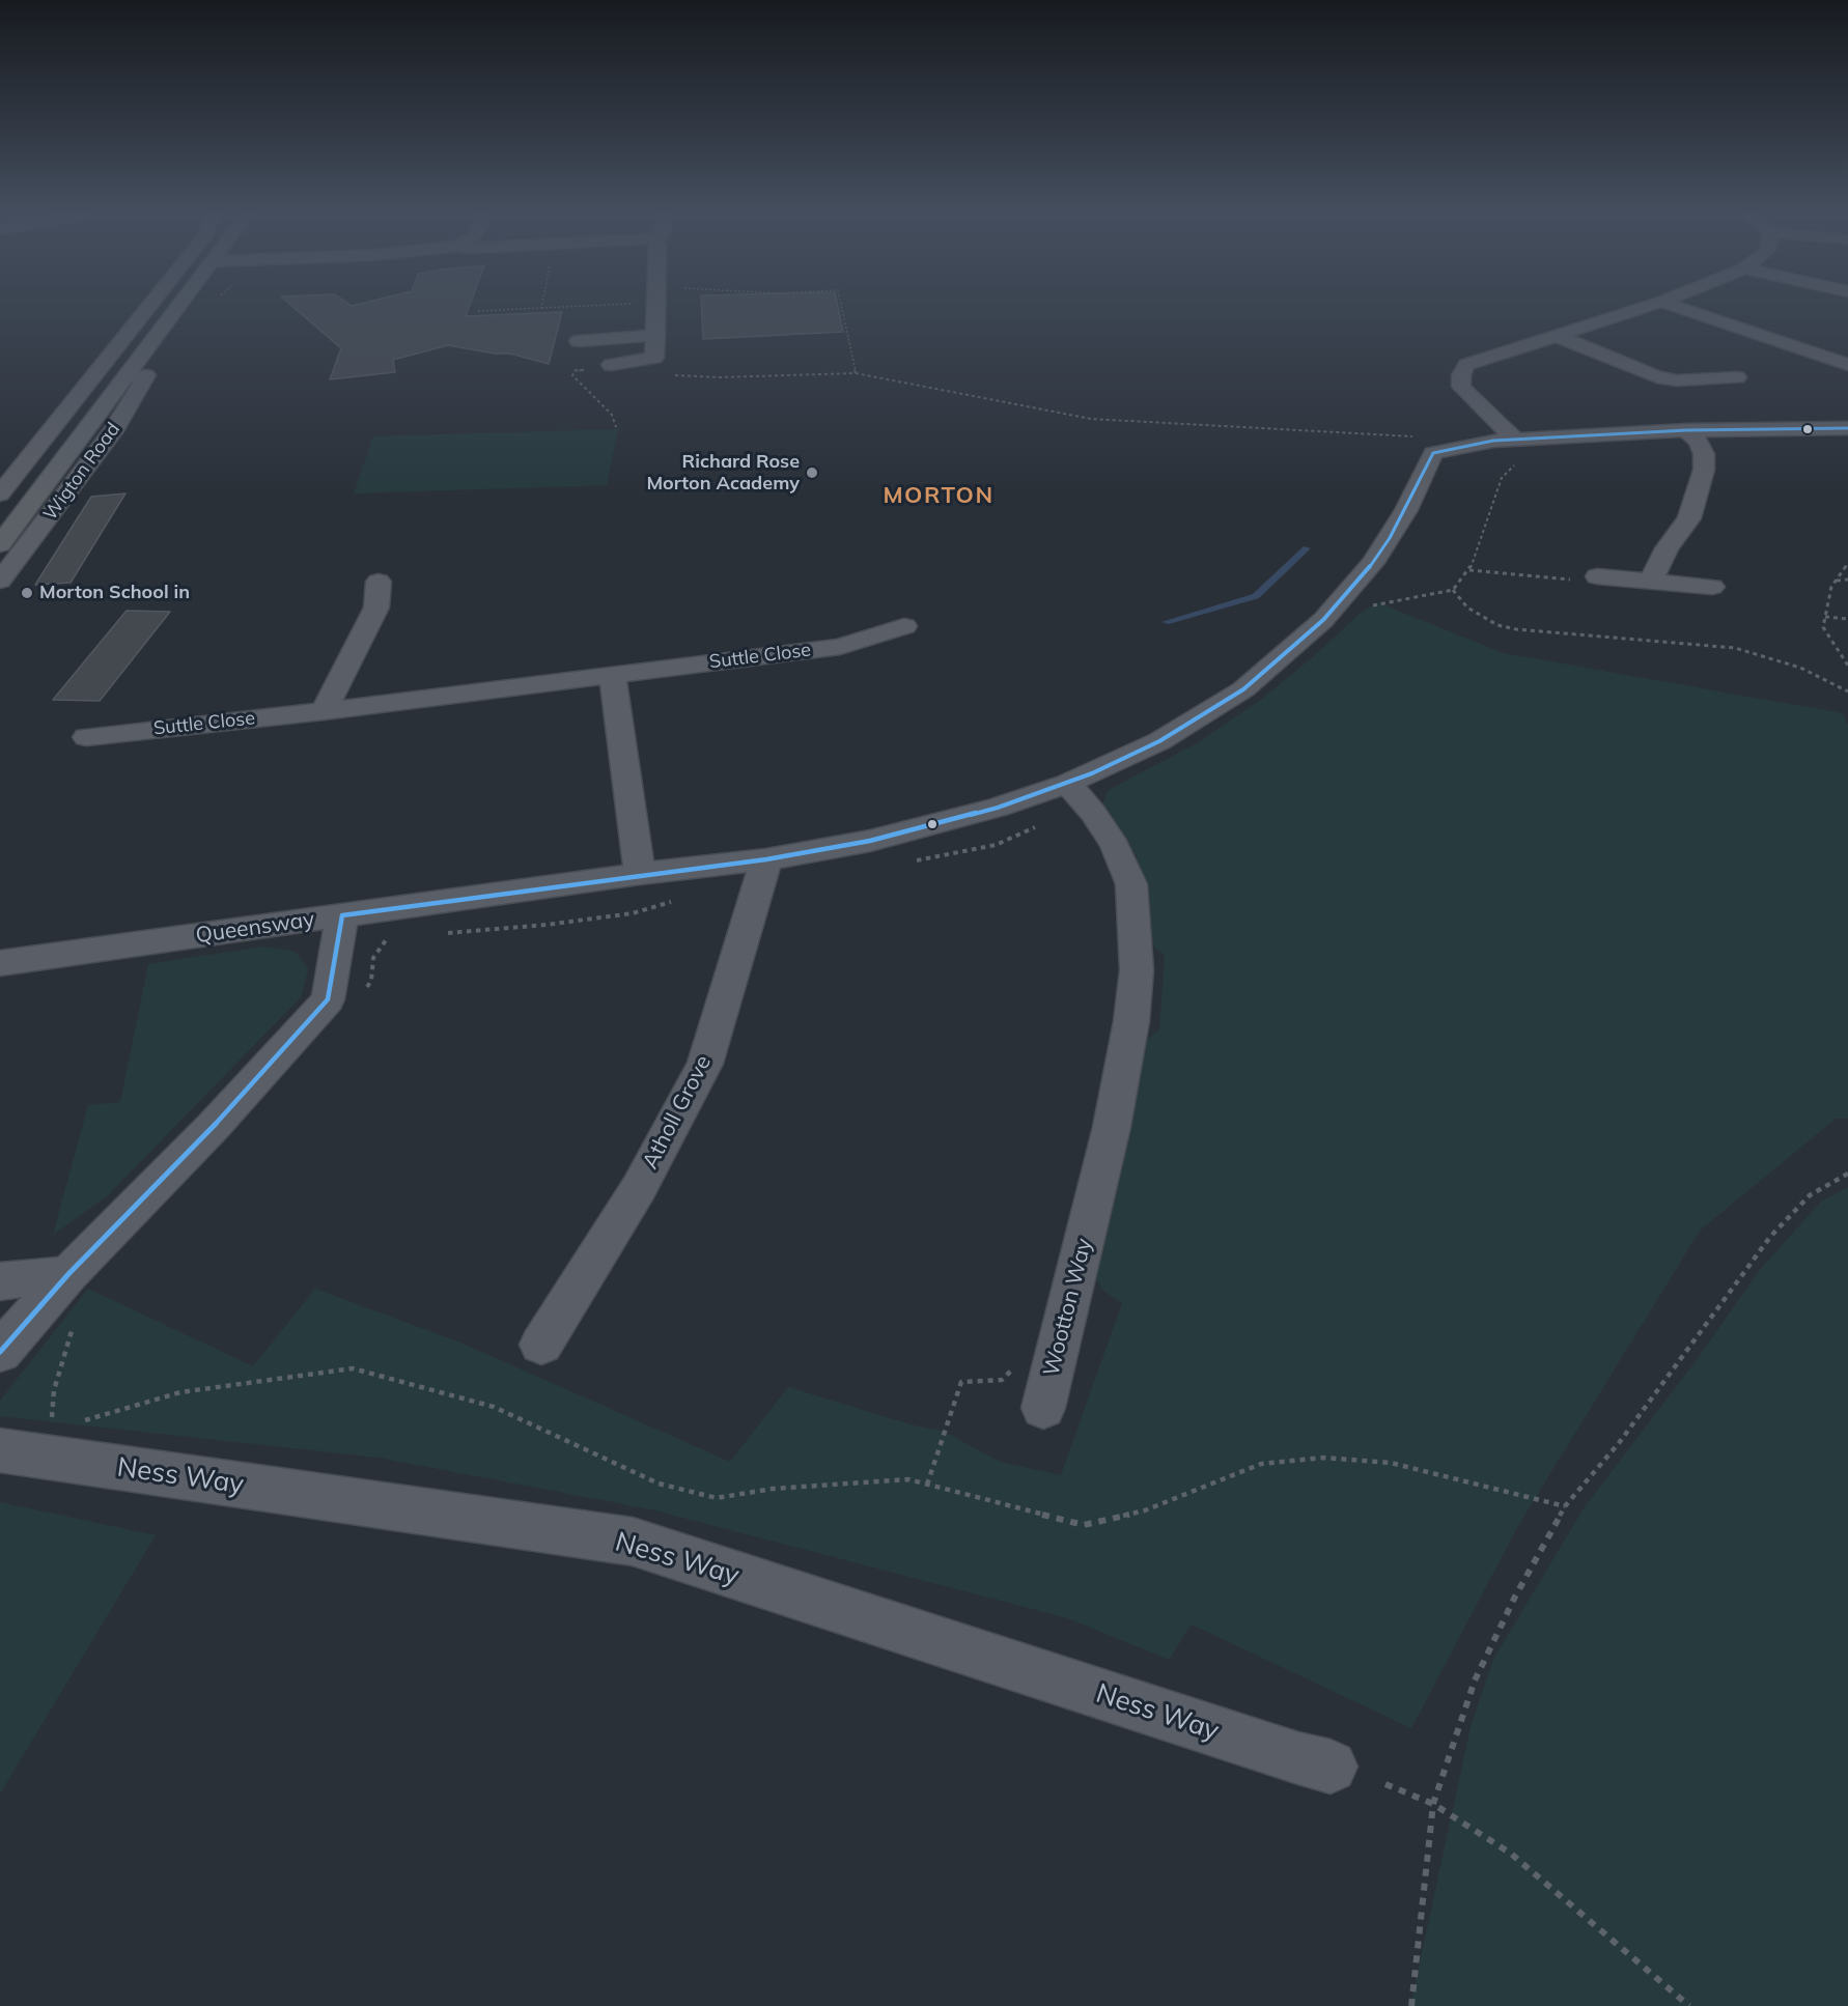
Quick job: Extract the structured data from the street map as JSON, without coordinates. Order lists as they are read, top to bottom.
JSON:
{
  "streets": {
    "main road": ["Wigton Road"],
    "street": [
      "Suttle Close",
      "Queensway",
      "Atholl Grove",
      "Wootton Way",
      "Ness Way"
    ]
  },
  "crossings": [
    ["Queensway", "Atholl Grove"],
    ["Queensway", "Wootton Way"]
  ],
  "districts": ["MORTON"],
  "places": ["Richard Rose Morton Academy", "Morton School in"]
}
